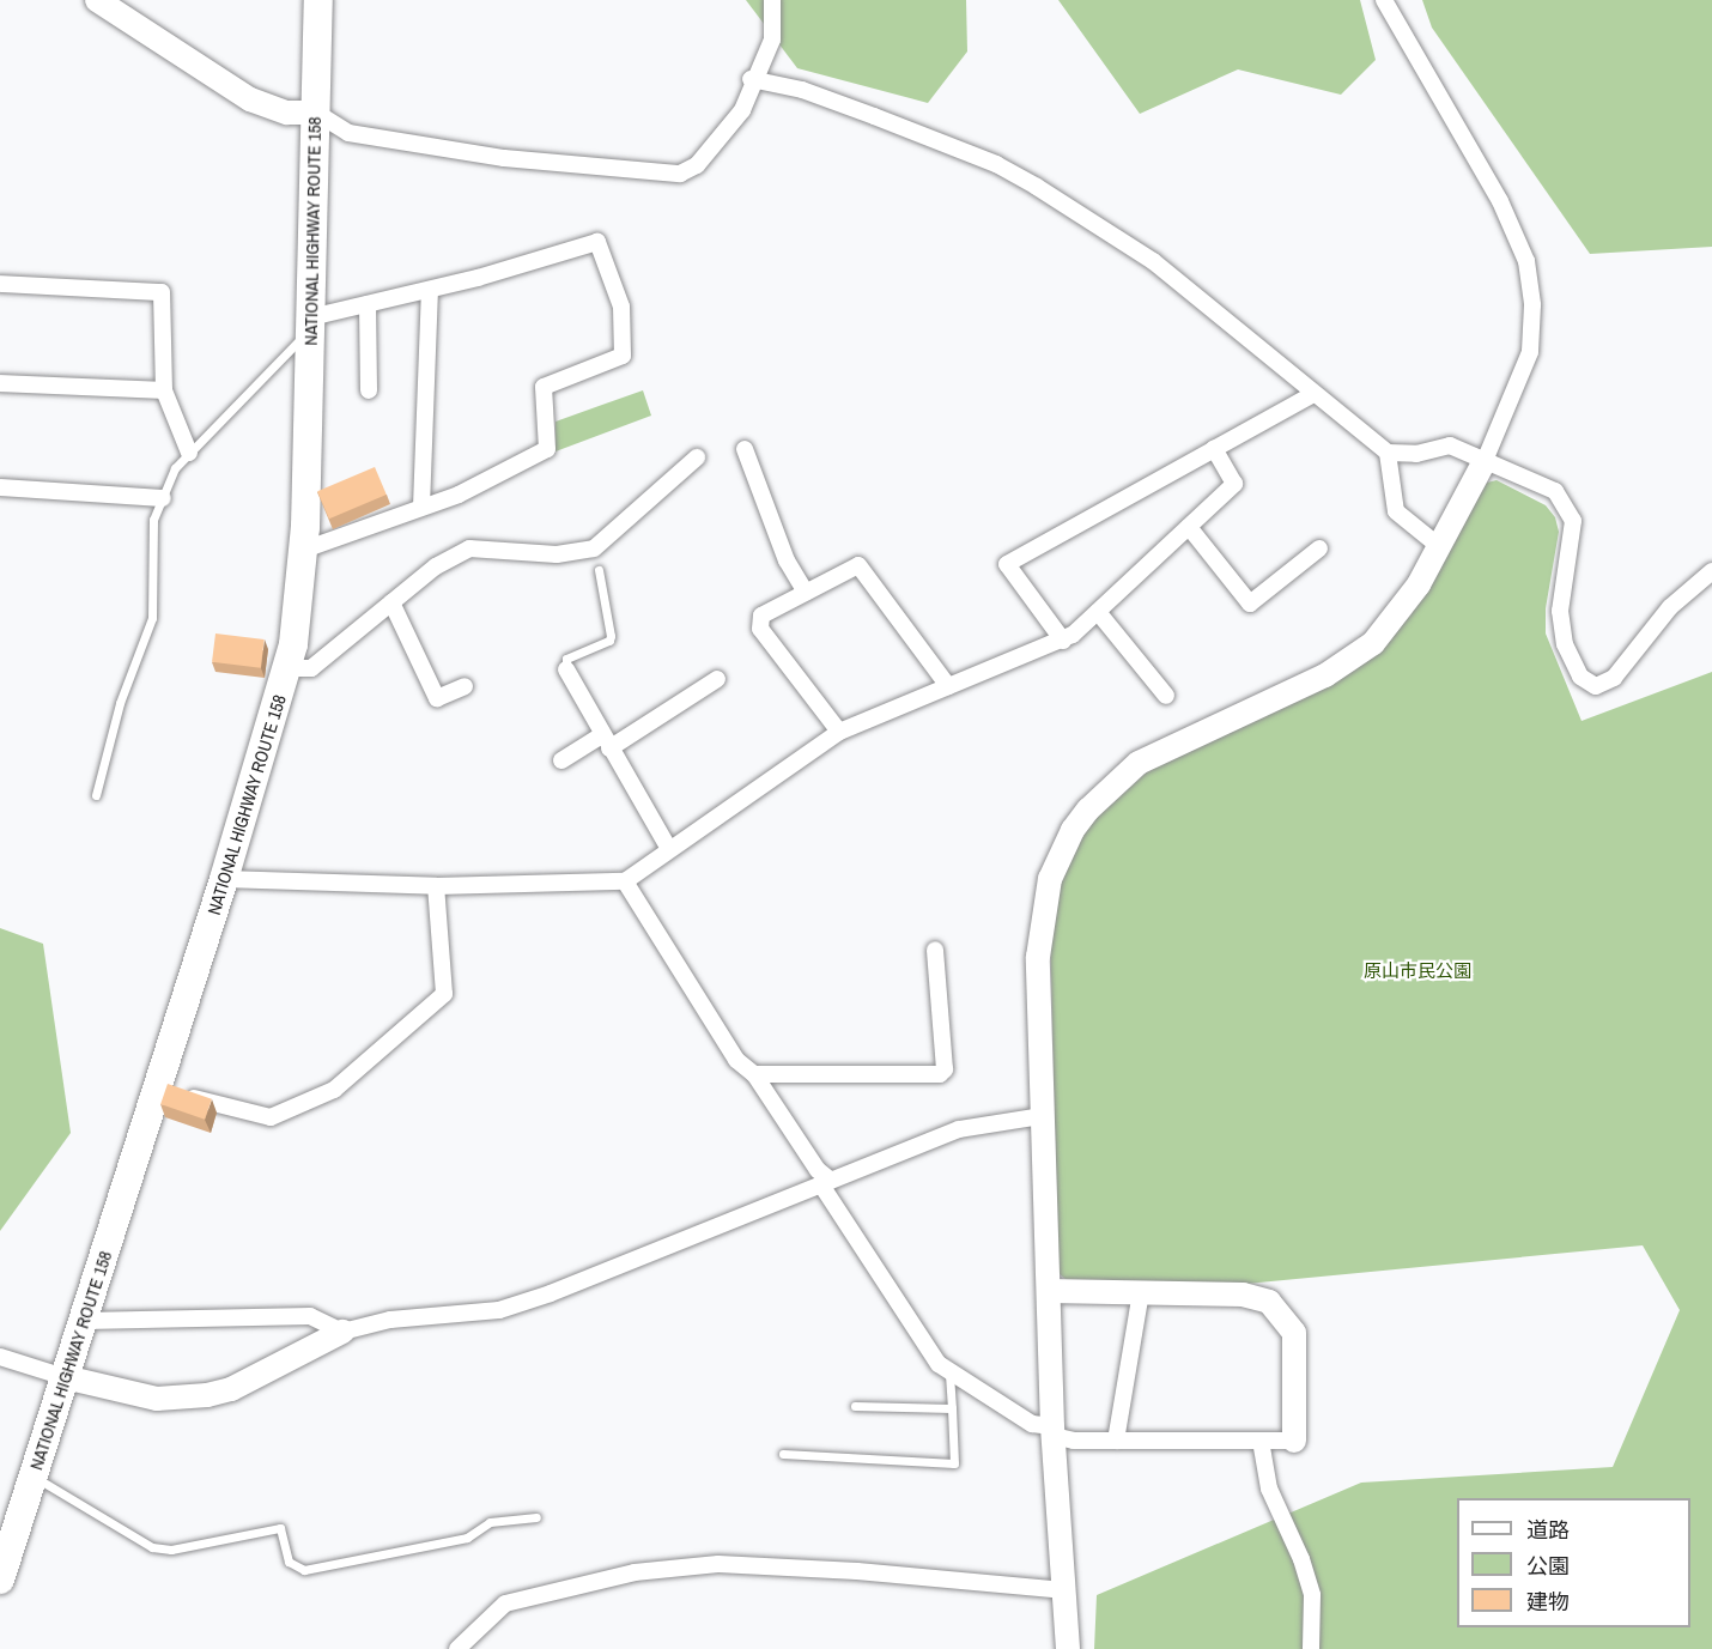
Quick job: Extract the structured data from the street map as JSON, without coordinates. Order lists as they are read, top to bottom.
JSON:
{
  "streets": {
    "highway": ["NATIONAL HIGHWAY ROUTE 158"]
  },
  "parks": ["原山市民公園"],
  "legend": ["道路", "公園", "建物"]
}
